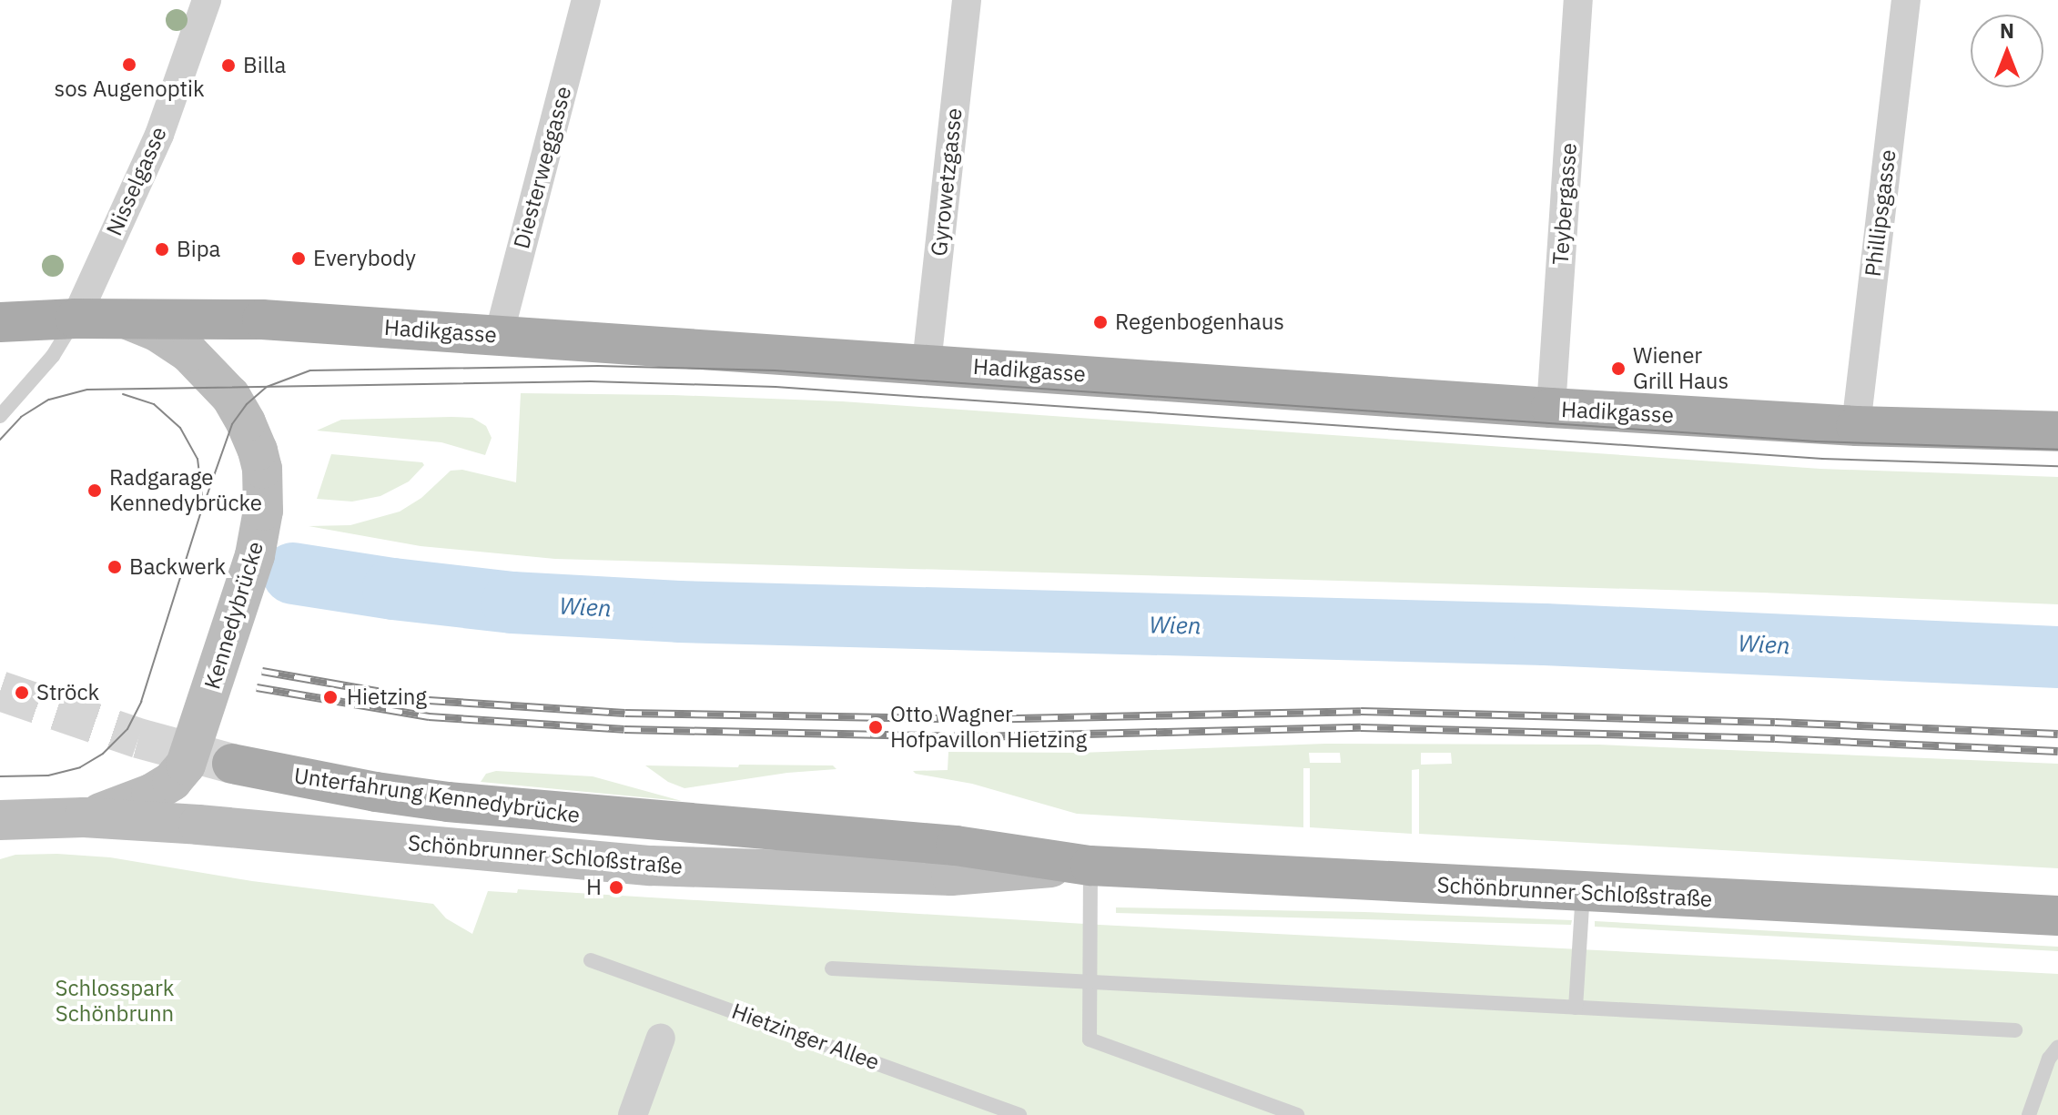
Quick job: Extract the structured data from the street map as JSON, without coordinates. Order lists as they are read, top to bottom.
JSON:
{
  "streets": {
    "main road": [
      "Hadikgasse",
      "Kennedybrücke",
      "Unterfahrung Kennedybrücke",
      "Schönbrunner Schloßstraße"
    ],
    "street": [
      "Diesterweggasse",
      "Nisselgasse",
      "Gyrowetzgasse",
      "Teybergasse",
      "Phillipsgasse"
    ],
    "lane": ["Hietzinger Allee"]
  },
  "crossings": [
    ["Diesterweggasse", "Hadikgasse"],
    ["Nisselgasse", "Hadikgasse"],
    ["Gyrowetzgasse", "Hadikgasse"],
    ["Teybergasse", "Hadikgasse"],
    ["Phillipsgasse", "Hadikgasse"],
    ["Hadikgasse", "Kennedybrücke"],
    ["Kennedybrücke", "Schönbrunner Schloßstraße"],
    ["Unterfahrung Kennedybrücke", "Schönbrunner Schloßstraße"]
  ],
  "water": ["Wien"],
  "parks": ["Schlosspark Schönbrunn"],
  "places": [
    "sos Augenoptik",
    "Billa",
    "Bipa",
    "Everybody",
    "Regenbogenhaus",
    "Wiener Grill Haus",
    "Radgarage Kennedybrücke",
    "Backwerk",
    "Ströck",
    "Hietzing",
    "Otto Wagner Hofpavillon Hietzing",
    "H"
  ],
  "north": "top"
}
